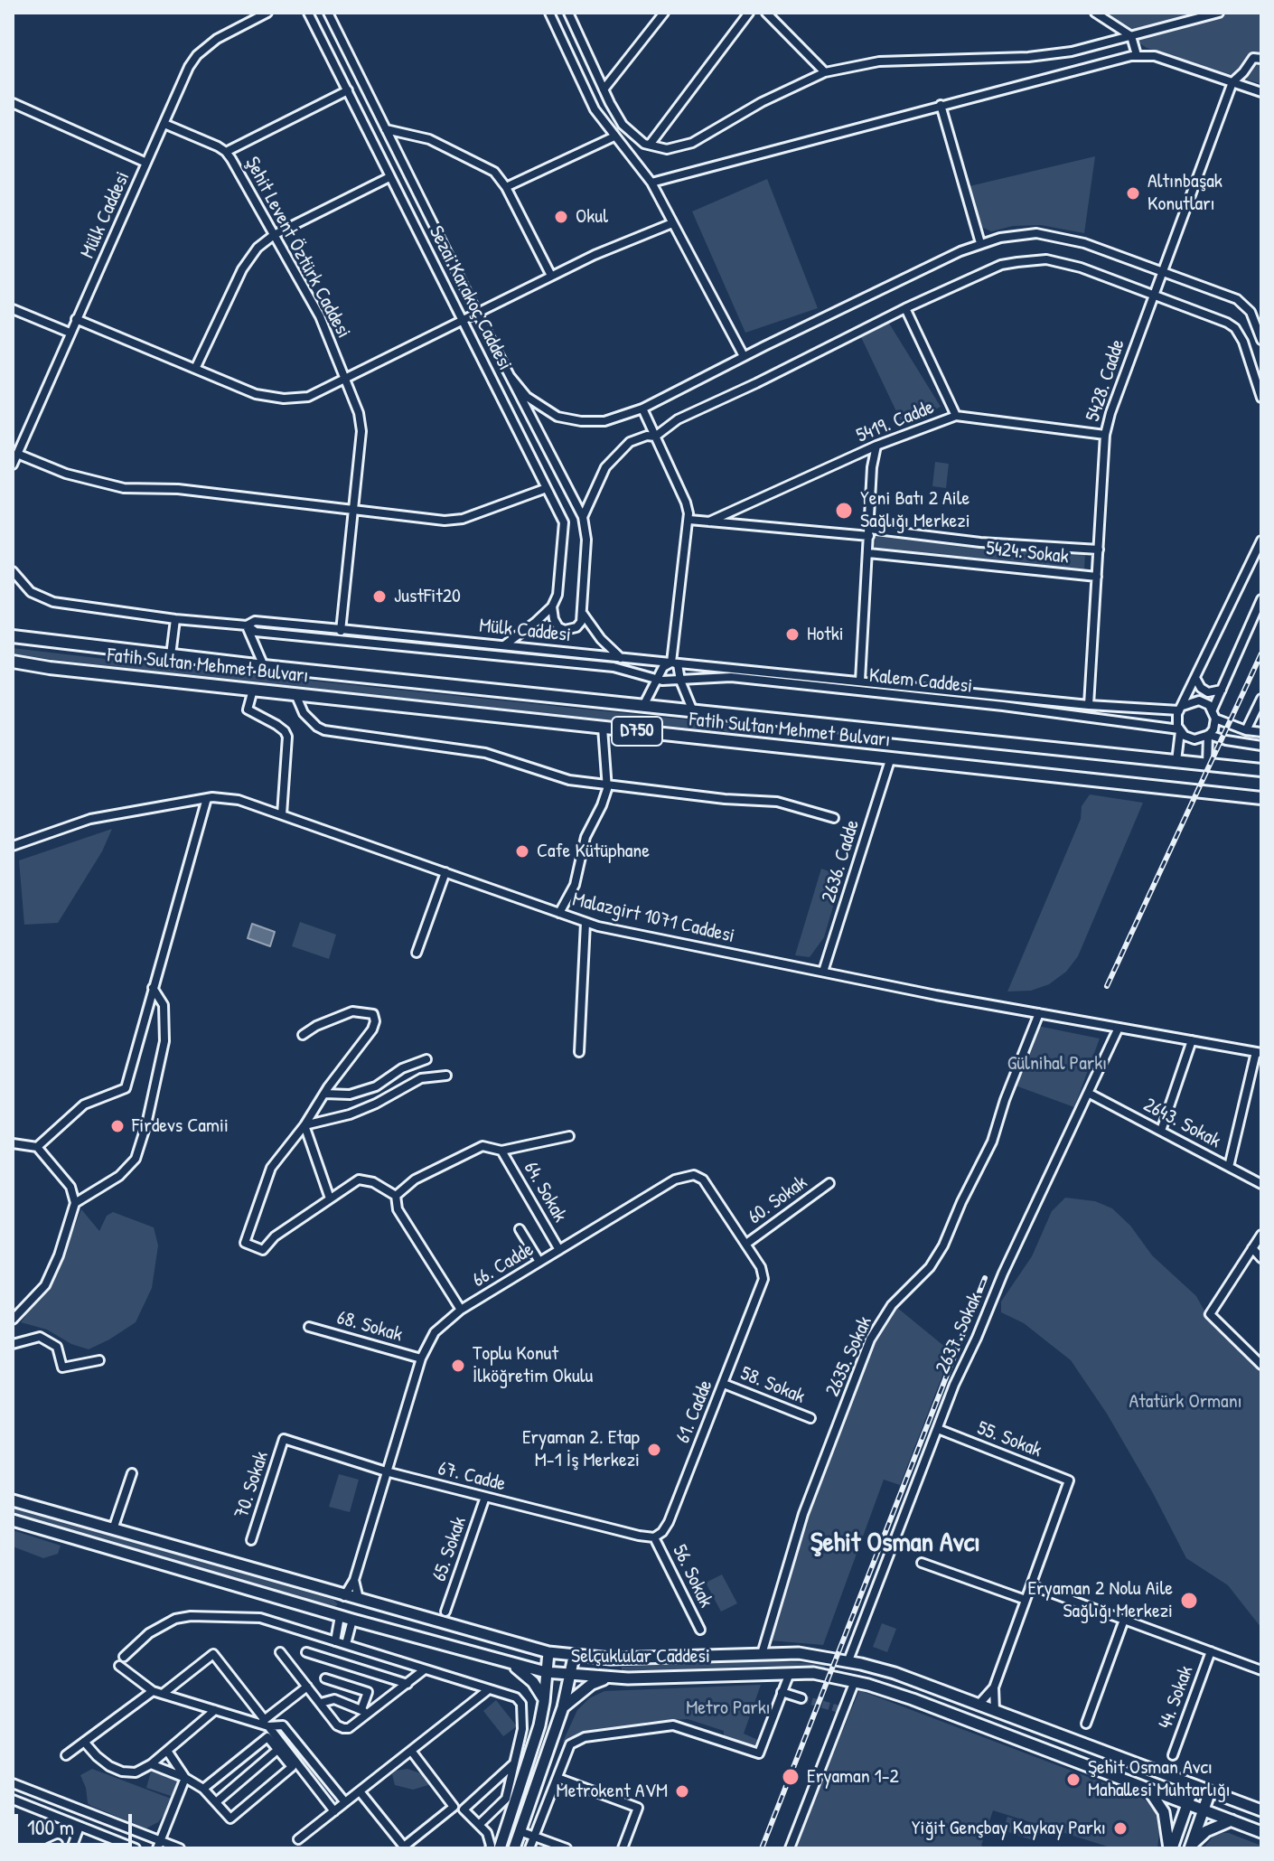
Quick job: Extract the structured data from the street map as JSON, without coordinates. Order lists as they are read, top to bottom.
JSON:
{
  "streets": {
    "highway": ["Fatih Sultan Mehmet Bulvarı", "D750"],
    "main road": ["Selçuklular Caddesi"],
    "street": [
      "Mülk Caddesi",
      "Şehit Levent Öztürk Caddesi",
      "Sezai Karakoç Caddesi",
      "5428. Cadde",
      "5419. Cadde",
      "5424. Sokak",
      "Kalem Caddesi",
      "2636. Cadde",
      "Malazgirt 1071 Caddesi",
      "2643. Sokak",
      "64. Sokak",
      "60. Sokak",
      "66. Cadde",
      "68. Sokak",
      "2637. Sokak",
      "2635. Sokak",
      "58. Sokak",
      "61. Cadde",
      "55. Sokak",
      "67. Cadde",
      "70. Sokak",
      "65. Sokak",
      "56. Sokak",
      "44. Sokak"
    ]
  },
  "crossings": [
    ["Mülk Caddesi", "Şehit Levent Öztürk Caddesi"],
    ["Mülk Caddesi", "Kalem Caddesi"],
    ["5428. Cadde", "5419. Cadde"],
    ["5428. Cadde", "5424. Sokak"],
    ["5428. Cadde", "Kalem Caddesi"],
    ["Fatih Sultan Mehmet Bulvarı", "2636. Cadde"],
    ["2636. Cadde", "Malazgirt 1071 Caddesi"],
    ["Malazgirt 1071 Caddesi", "2637. Sokak"],
    ["Malazgirt 1071 Caddesi", "2635. Sokak"],
    ["2643. Sokak", "2637. Sokak"],
    ["64. Sokak", "66. Cadde"],
    ["60. Sokak", "66. Cadde"],
    ["66. Cadde", "68. Sokak"],
    ["66. Cadde", "61. Cadde"],
    ["66. Cadde", "67. Cadde"],
    ["66. Cadde", "Selçuklular Caddesi"],
    ["2637. Sokak", "55. Sokak"],
    ["2637. Sokak", "Selçuklular Caddesi"],
    ["2635. Sokak", "Selçuklular Caddesi"],
    ["58. Sokak", "61. Cadde"],
    ["61. Cadde", "67. Cadde"],
    ["61. Cadde", "56. Sokak"],
    ["67. Cadde", "70. Sokak"],
    ["67. Cadde", "65. Sokak"],
    ["67. Cadde", "56. Sokak"]
  ],
  "districts": ["Şehit Osman Avcı"],
  "parks": ["Gülnihal Parkı", "Atatürk Ormanı", "Metro Parkı"],
  "places": [
    "Altınbaşak Konutları",
    "Okul",
    "Yeni Batı 2 Aile Sağlığı Merkezi",
    "JustFit20",
    "Hotki",
    "Cafe Kütüphane",
    "Firdevs Camii",
    "Toplu Konut İlköğretim Okulu",
    "Eryaman 2. Etap M-1 İş Merkezi",
    "Eryaman 2 Nolu Aile Sağlığı Merkezi",
    "Eryaman 1-2",
    "Şehit Osman Avcı Mahallesi Muhtarlığı",
    "Metrokent AVM",
    "Yiğit Gençbay Kaykay Parkı"
  ],
  "scale_bar": "100 m"
}
